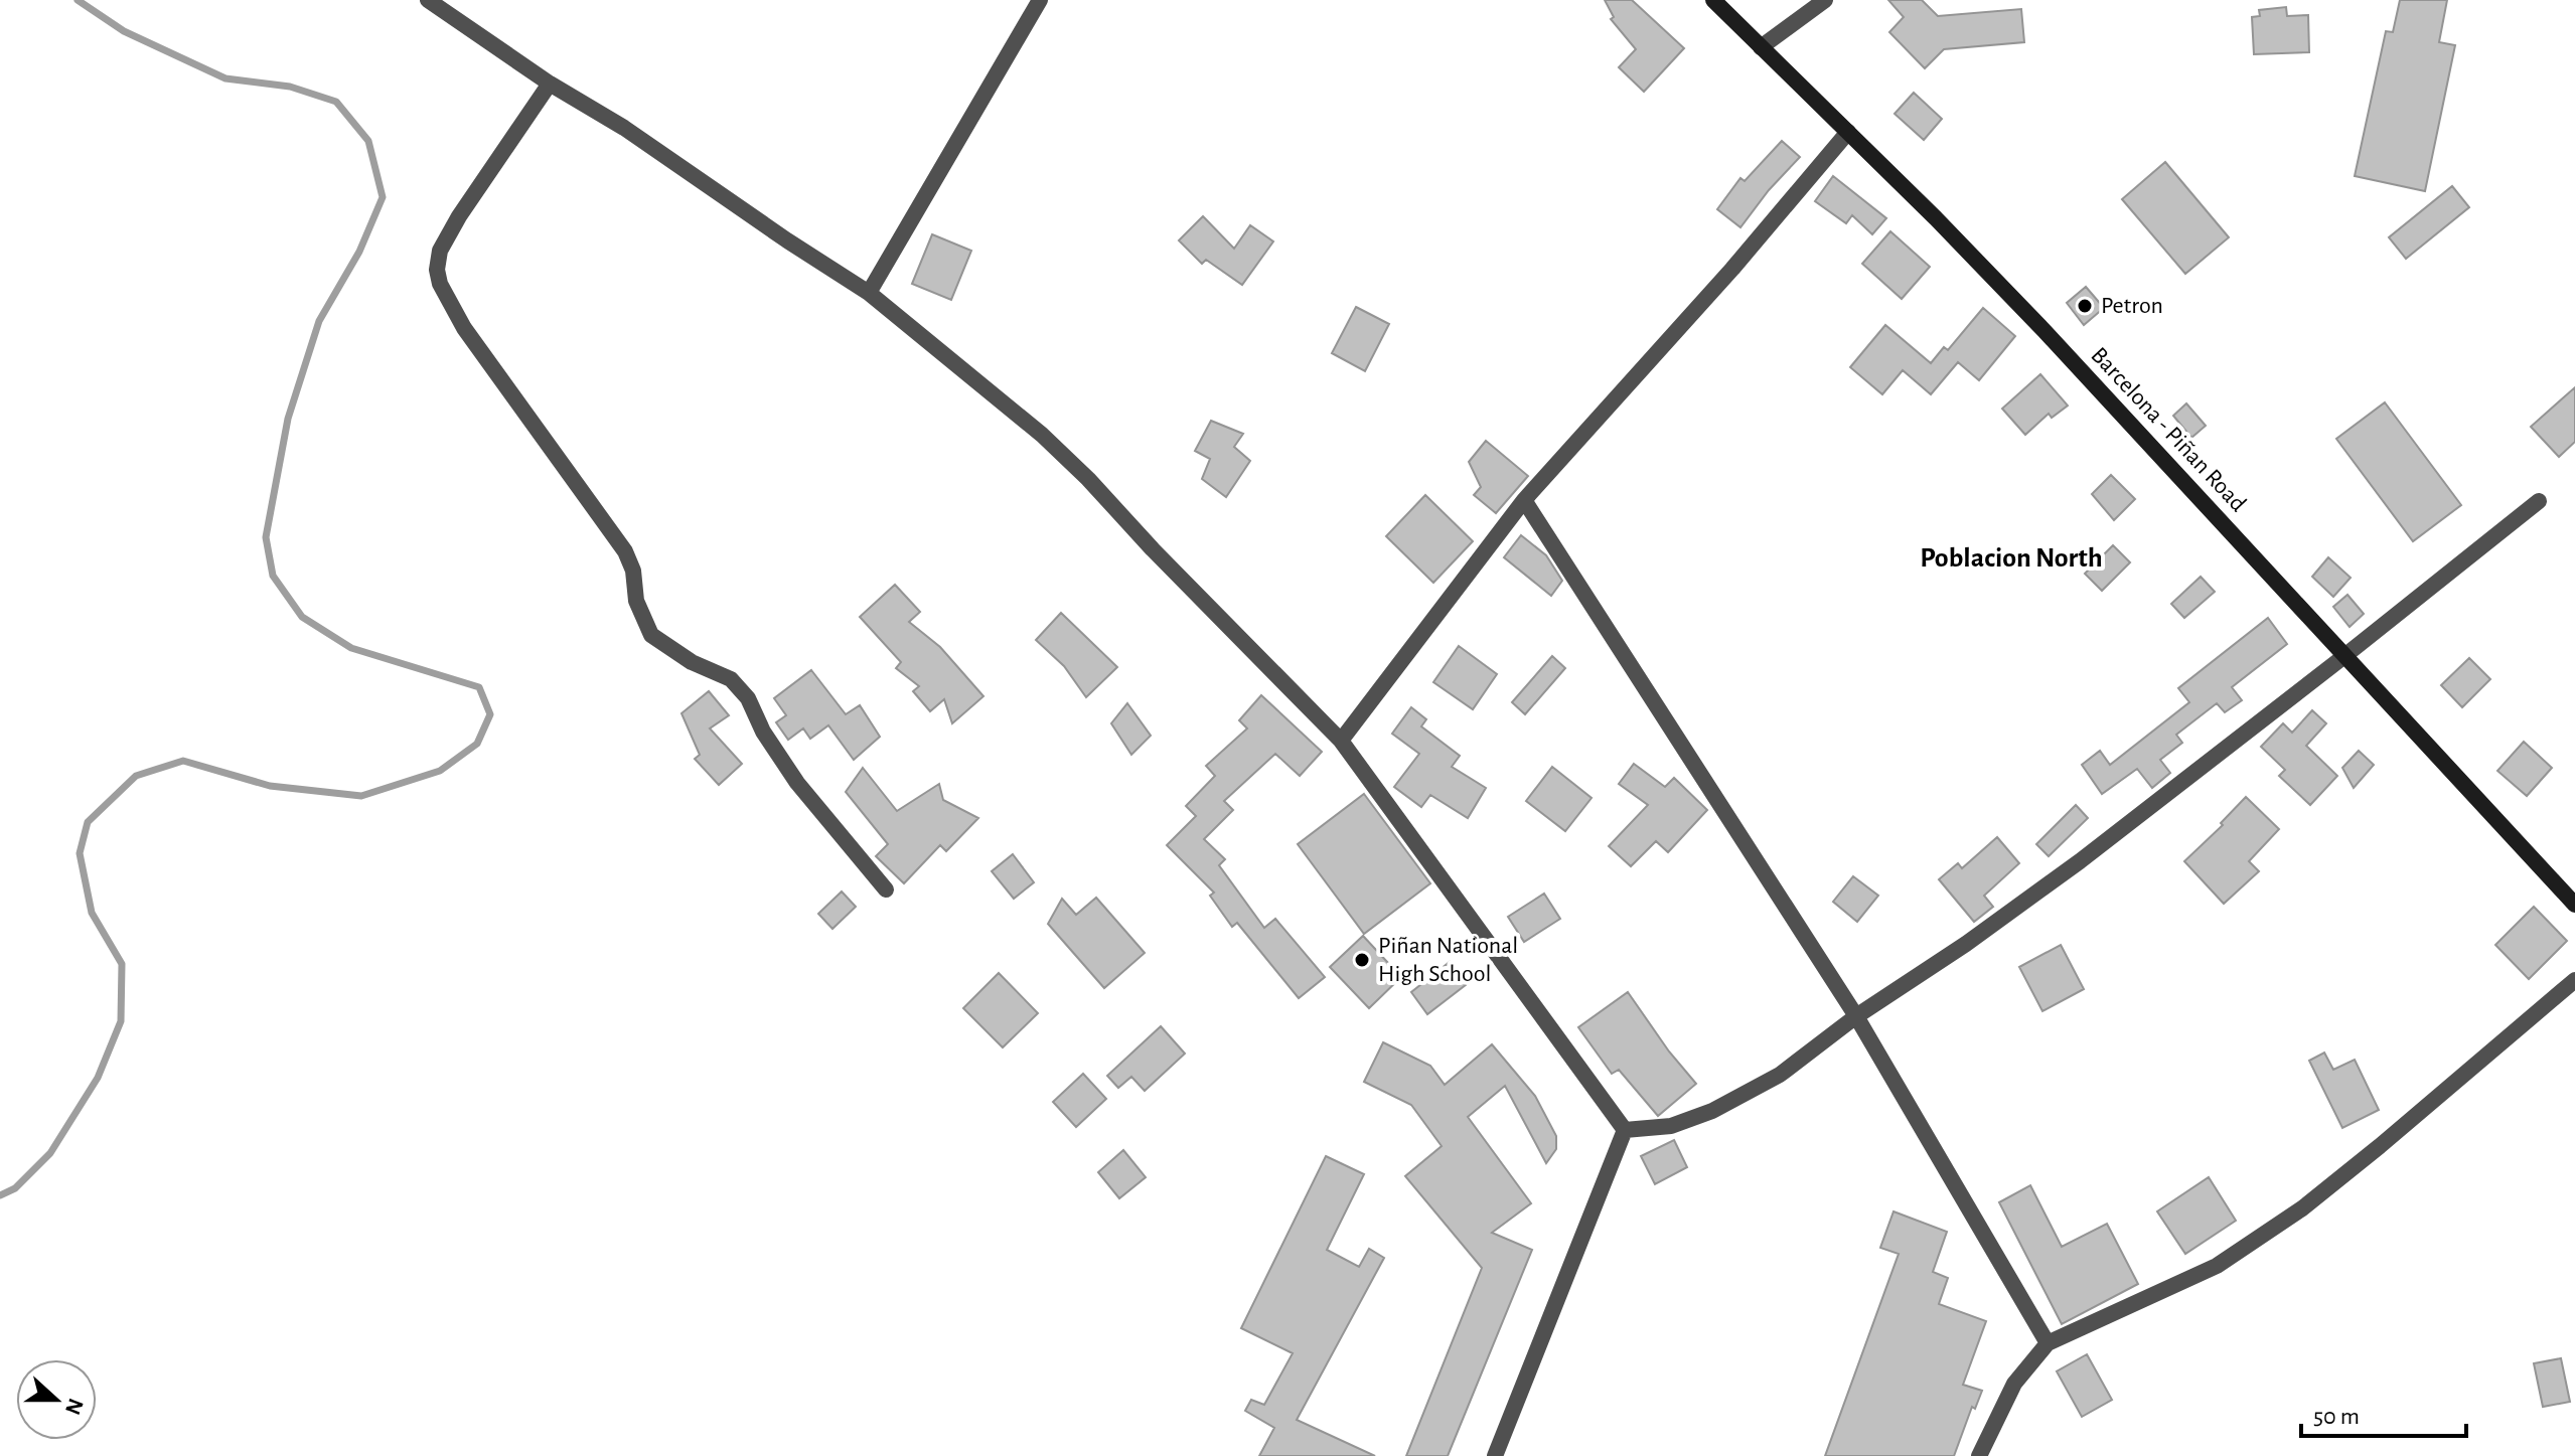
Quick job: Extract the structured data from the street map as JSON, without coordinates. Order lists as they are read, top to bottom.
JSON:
{
  "streets": {
    "main road": ["Barcelona - Piñan Road"]
  },
  "districts": ["Poblacion North"],
  "places": ["Petron", "Piñan National High School"],
  "scale_bar": "50 m",
  "north": "right"
}
